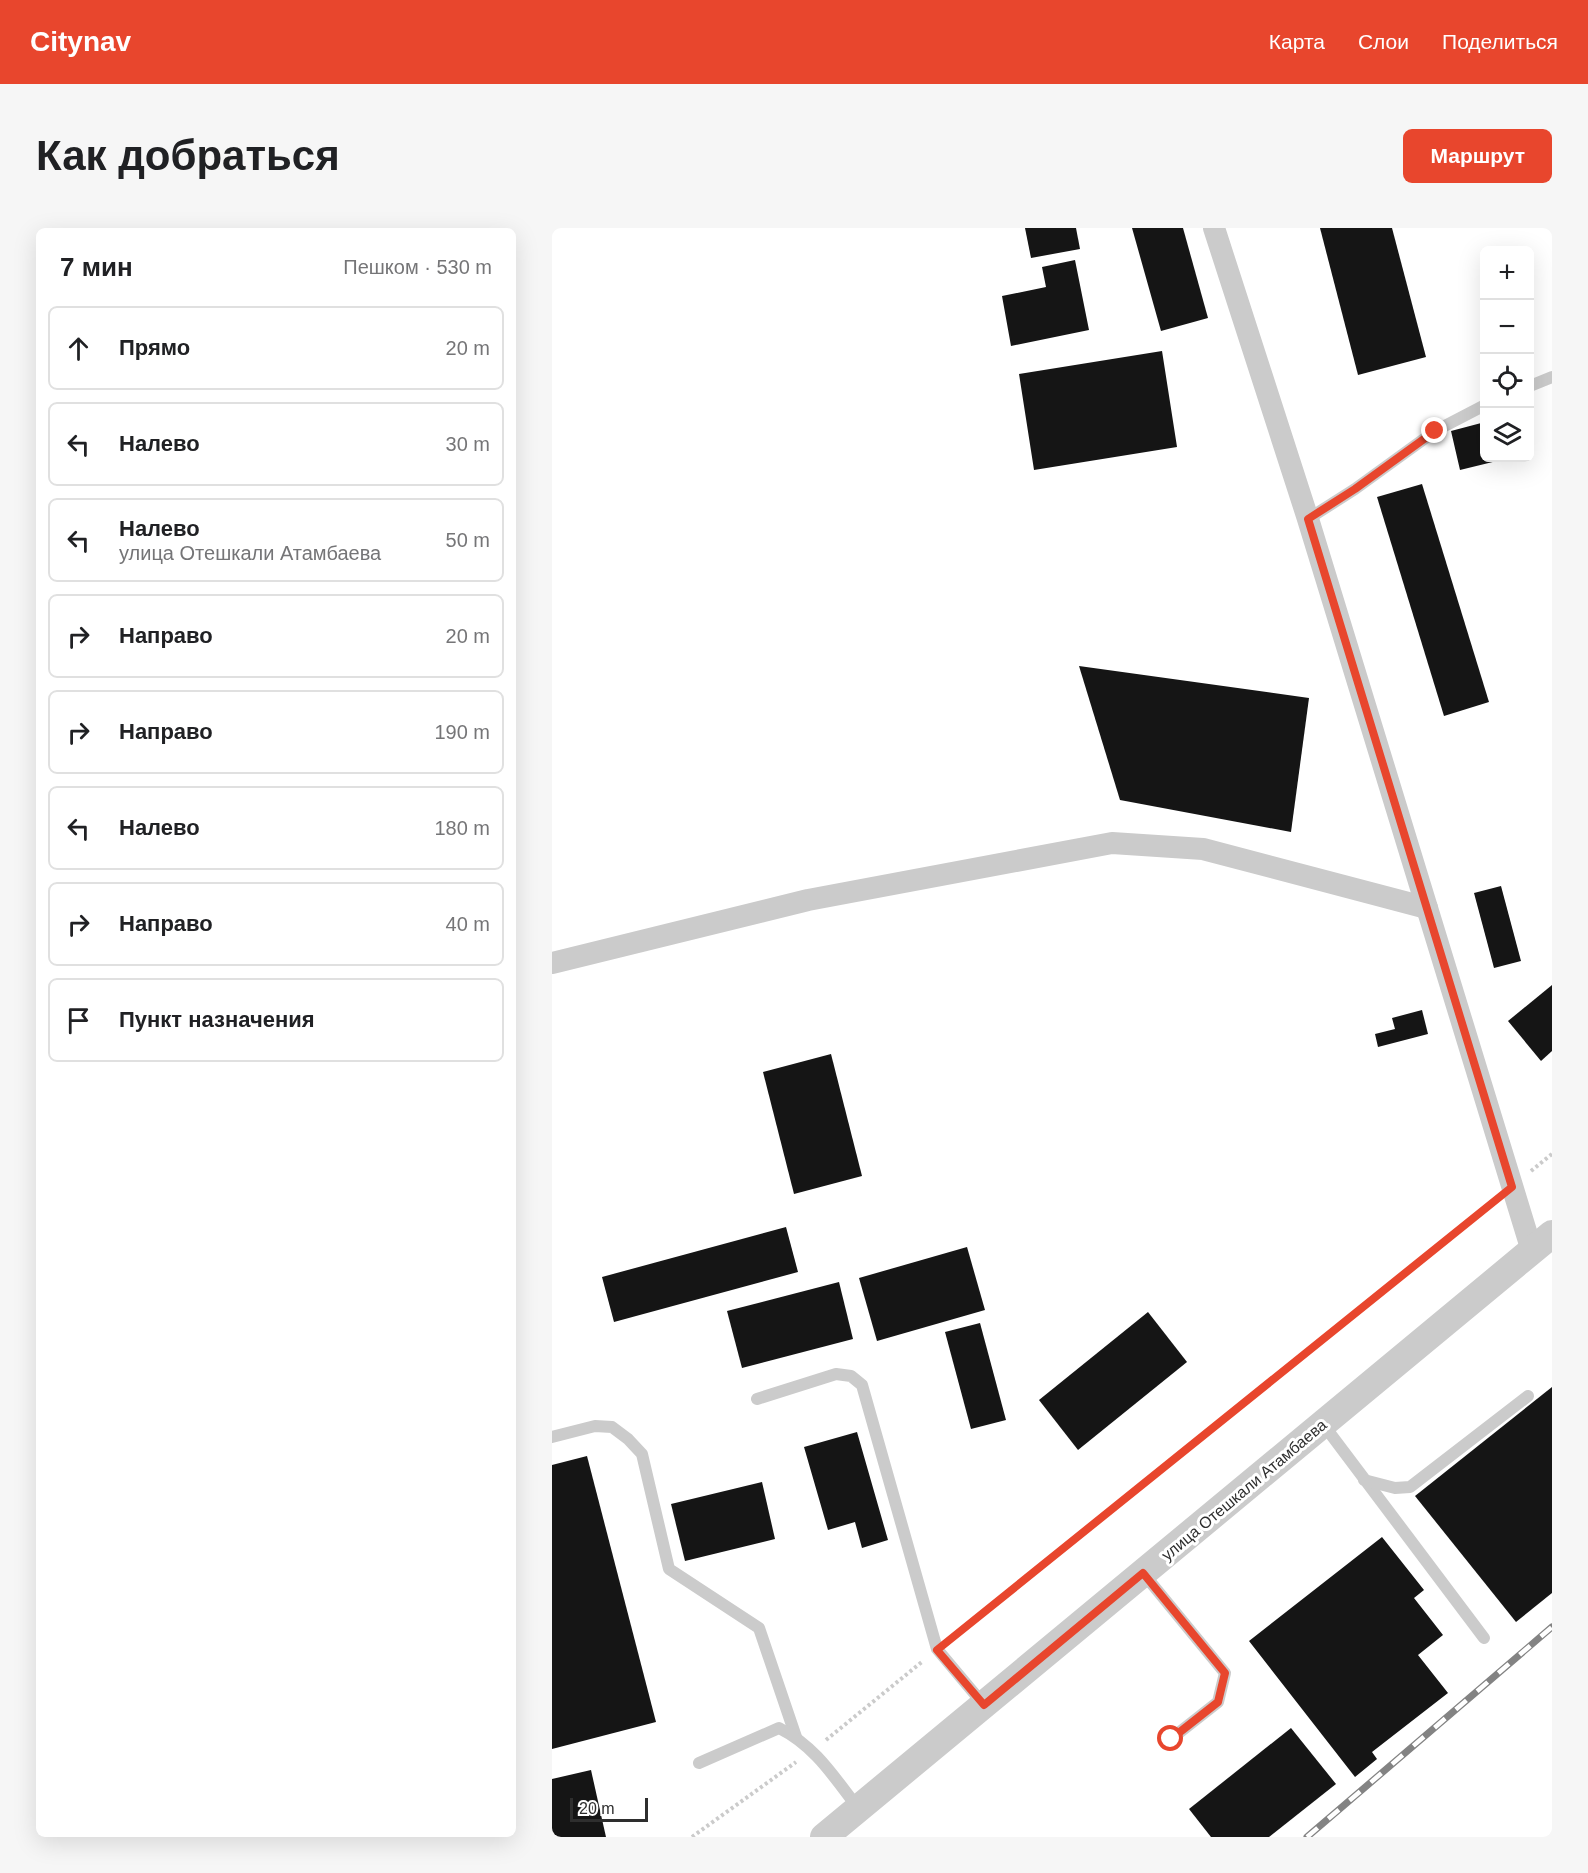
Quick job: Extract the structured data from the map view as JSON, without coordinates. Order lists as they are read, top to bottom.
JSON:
{
  "streets": {
    "street": ["улица Отешкали Атамбаева"]
  },
  "scale_bar": "20 m",
  "page": {
    "header": "Citynav",
    "nav": ["Карта", "Слои", "Поделиться"],
    "buttons": "Маршрут",
    "title": "Как добраться",
    "heading": ["7 мин", "Пешком · 530 m"],
    "map_buttons": ["+", "−"],
    "list": [
      ["Прямо", "20 m"],
      ["Налево", "30 m"],
      ["Налево", "улица Отешкали Атамбаева", "50 m"],
      ["Направо", "20 m"],
      ["Направо", "190 m"],
      ["Налево", "180 m"],
      ["Направо", "40 m"],
      "Пункт назначения"
    ],
    "scale": "20 m"
  }
}
